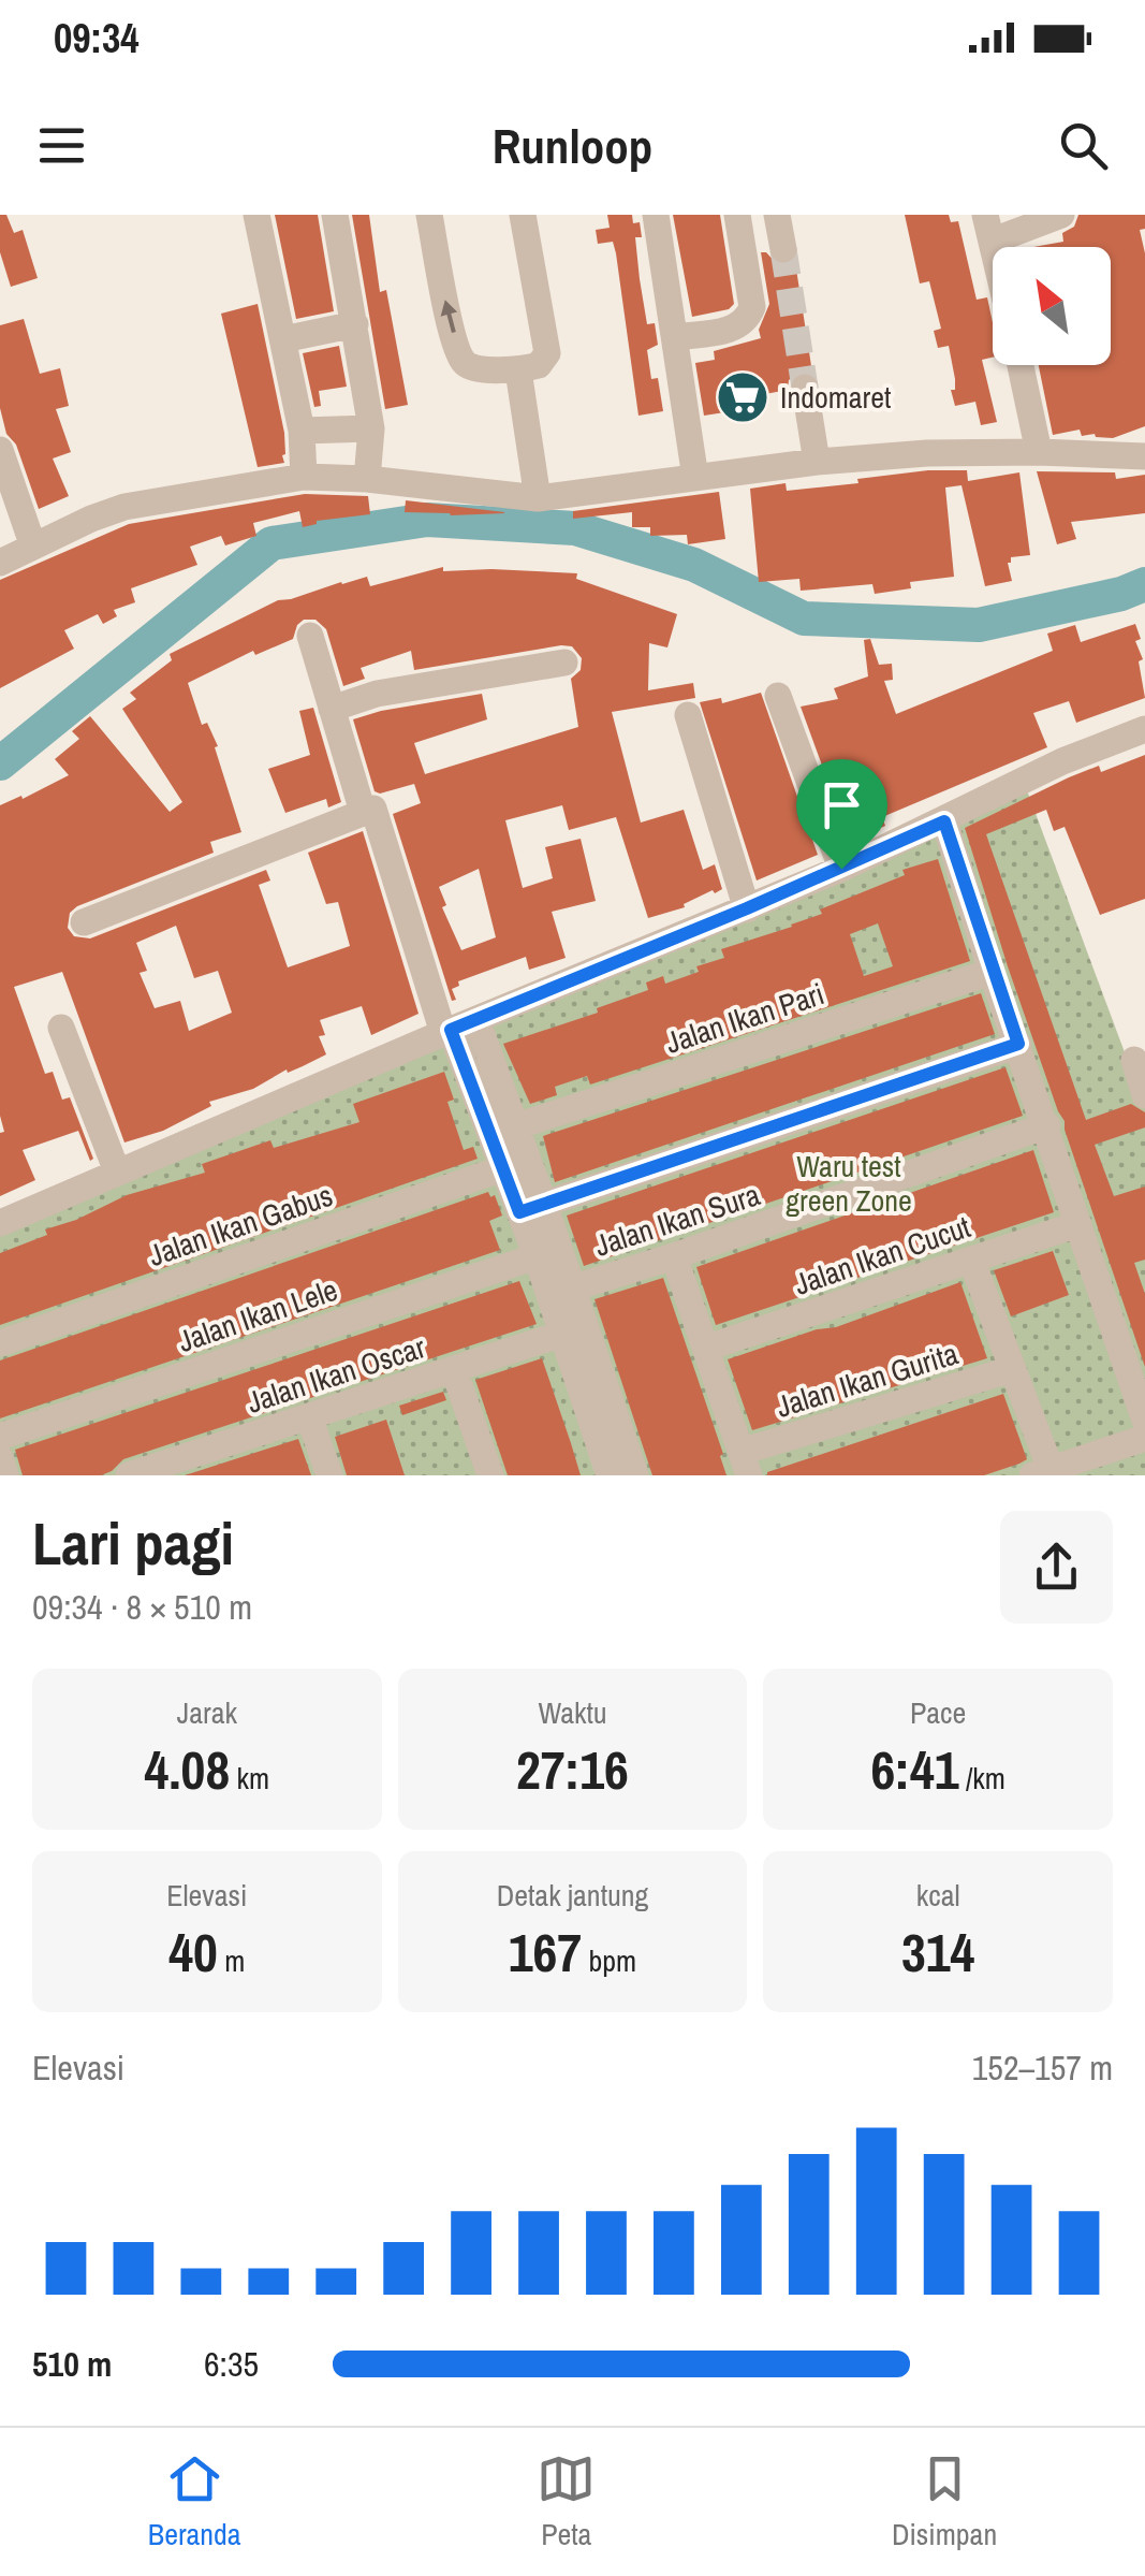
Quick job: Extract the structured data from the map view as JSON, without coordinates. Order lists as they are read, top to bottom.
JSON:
{
  "streets": {
    "street": [
      "Jalan Ikan Pari",
      "Jalan Ikan Sura",
      "Jalan Ikan Gabus",
      "Jalan Ikan Cucut",
      "Jalan Ikan Lele",
      "Jalan Ikan Oscar",
      "Jalan Ikan Gurita"
    ]
  },
  "parks": ["Waru test green Zone"],
  "places": {
    "supermarket": ["Indomaret"]
  },
  "north": "top left",
  "page": {
    "status": "09:34",
    "header": "Runloop",
    "heading": ["Lari pagi", "09:34 · 8 × 510 m"],
    "stats": [
      ["Jarak", "4.08 km"],
      ["Waktu", "27:16"],
      ["Pace", "6:41 /km"],
      ["Elevasi", "40 m"],
      ["Detak jantung", "167 bpm"],
      ["kcal", "314"]
    ],
    "chart": ["Elevasi", "152–157 m"],
    "list": [
      {
        "name": "510 m",
        "note": "6:35"
      }
    ],
    "tabs": ["Beranda", "Peta", "Disimpan"]
  }
}
